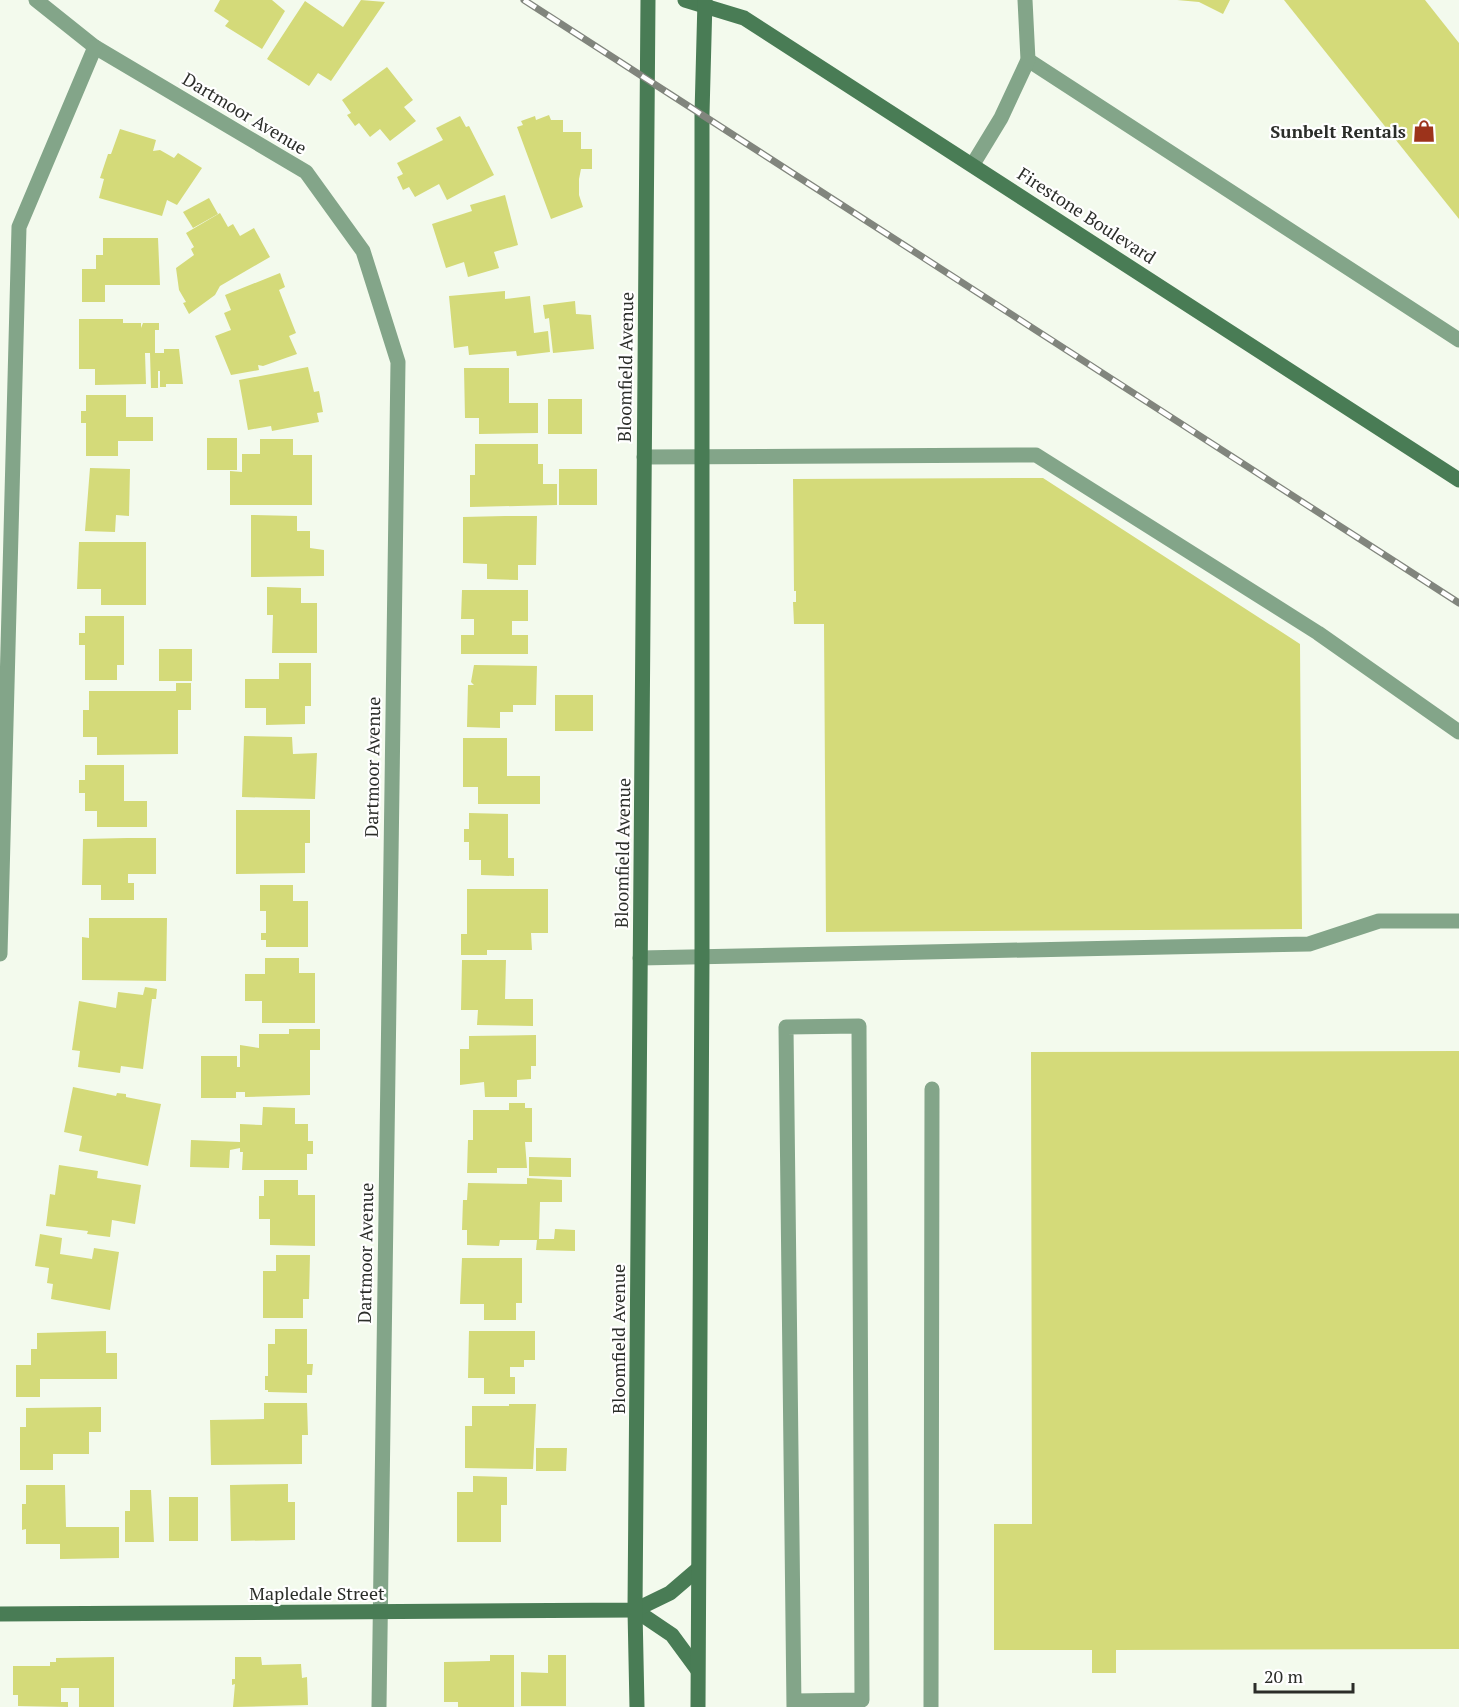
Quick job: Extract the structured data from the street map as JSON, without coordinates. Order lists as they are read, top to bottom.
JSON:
{
  "streets": {
    "main road": ["Firestone Boulevard", "Bloomfield Avenue", "Mapledale Street"],
    "street": ["Dartmoor Avenue"]
  },
  "crossings": [
    ["Dartmoor Avenue", "Mapledale Street"],
    ["Bloomfield Avenue", "Mapledale Street"]
  ],
  "places": {
    "shop": ["Sunbelt Rentals"]
  },
  "scale_bar": "20 m"
}
